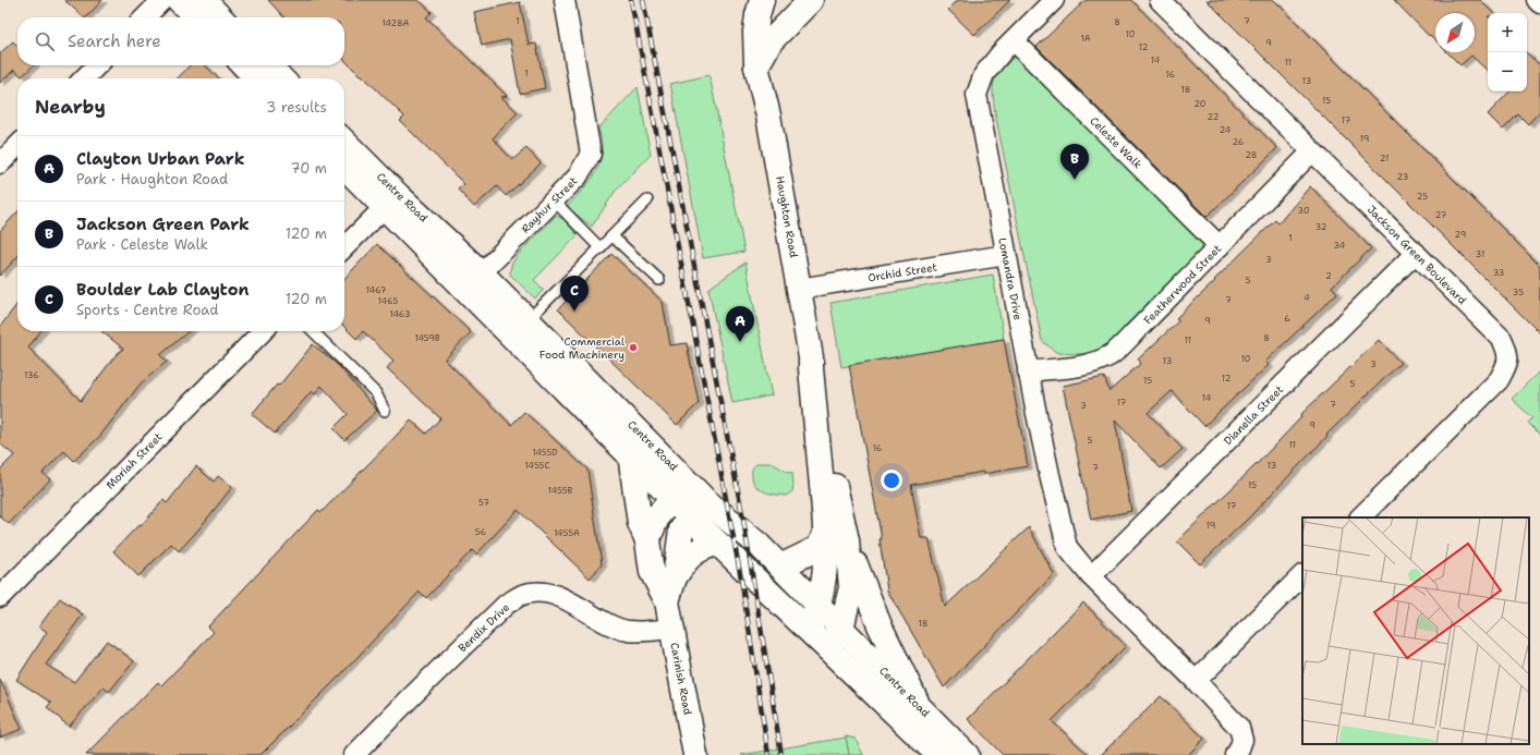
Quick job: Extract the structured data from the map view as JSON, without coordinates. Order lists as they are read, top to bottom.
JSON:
{
  "streets": {
    "main road": ["Centre Road", "Haughton Road", "Carinish Road"],
    "street": [
      "Celeste Walk",
      "Rayhur Street",
      "Jackson Green Boulevard",
      "Orchid Street",
      "Lomandra Drive",
      "Featherwood Street",
      "Dianella Street",
      "Moriah Street",
      "Bendix Drive"
    ]
  },
  "crossings": [
    ["Celeste Walk", "Lomandra Drive"],
    ["Celeste Walk", "Featherwood Street"],
    ["Centre Road", "Rayhur Street"],
    ["Centre Road", "Haughton Road"],
    ["Centre Road", "Carinish Road"],
    ["Haughton Road", "Orchid Street"],
    ["Jackson Green Boulevard", "Featherwood Street"],
    ["Jackson Green Boulevard", "Dianella Street"],
    ["Orchid Street", "Lomandra Drive"],
    ["Lomandra Drive", "Featherwood Street"],
    ["Lomandra Drive", "Dianella Street"],
    ["Bendix Drive", "Carinish Road"]
  ],
  "places": ["Commercial Food Machinery"],
  "house_numbers": [
    "1",
    "7",
    "8",
    "1428A",
    "10",
    "1A",
    "9",
    "12",
    "14",
    "11",
    "1",
    "16",
    "13",
    "18",
    "15",
    "20",
    "22",
    "17",
    "24",
    "19",
    "26",
    "28",
    "21",
    "23",
    "25",
    "30",
    "27",
    "32",
    "29",
    "1",
    "34",
    "31",
    "3",
    "33",
    "2",
    "5",
    "1467",
    "35",
    "4",
    "7",
    "1465",
    "1463",
    "6",
    "9",
    "1459B",
    "8",
    "11",
    "10",
    "13",
    "3",
    "136",
    "12",
    "15",
    "5",
    "14",
    "17",
    "7",
    "3",
    "9",
    "5",
    "11",
    "16",
    "1455D",
    "1455C",
    "13",
    "7",
    "15",
    "1455B",
    "57",
    "17",
    "19",
    "56",
    "1455A",
    "18"
  ],
  "north": "bottom left",
  "page": {
    "map_buttons": ["+", "−"],
    "search": "Search here",
    "heading": ["Nearby", "3 results"],
    "list": [
      {
        "mark": "A",
        "name": "Clayton Urban Park",
        "note": "Park · Haughton Road",
        "value": "70 m"
      },
      {
        "mark": "B",
        "name": "Jackson Green Park",
        "note": "Park · Celeste Walk",
        "value": "120 m"
      },
      {
        "mark": "C",
        "name": "Boulder Lab Clayton",
        "note": "Sports · Centre Road",
        "value": "120 m"
      }
    ],
    "pins": ["B", "C", "A"]
  }
}
